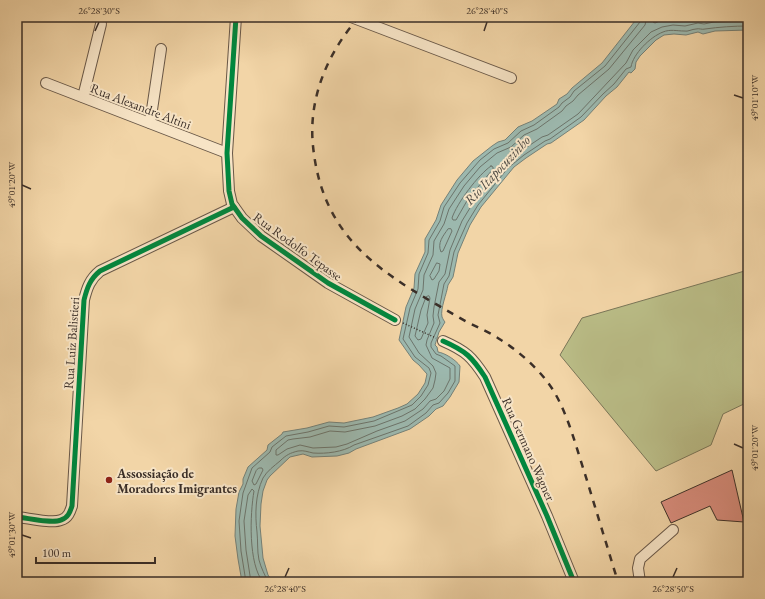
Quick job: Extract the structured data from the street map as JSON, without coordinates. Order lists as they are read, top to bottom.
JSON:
{
  "streets": {
    "street": [
      "Rua Alexandre Altini",
      "Rua Rodolfo Tepasse",
      "Rua Luiz Balistieri",
      "Rua Germano Wagner"
    ]
  },
  "crossings": [
    ["Rua Alexandre Altini", "Rua Rodolfo Tepasse"],
    ["Rua Rodolfo Tepasse", "Rua Luiz Balistieri"]
  ],
  "water": ["Rio Itapocuzinho"],
  "places": ["Assossiação de Moradores Imigrantes"],
  "scale_bar": "100 m",
  "coordinates": [
    "26°28'30\"S",
    "26°28'40\"S",
    "49°01'10\"W",
    "49°01'20\"W",
    "49°01'30\"W",
    "26°28'50\"S"
  ]
}
